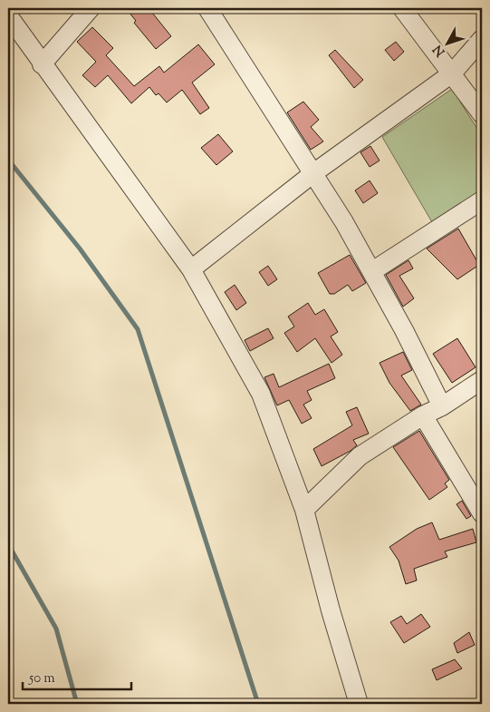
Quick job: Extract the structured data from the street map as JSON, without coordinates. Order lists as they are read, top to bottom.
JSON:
{
  "scale_bar": "50 m",
  "north": "bottom left"
}
